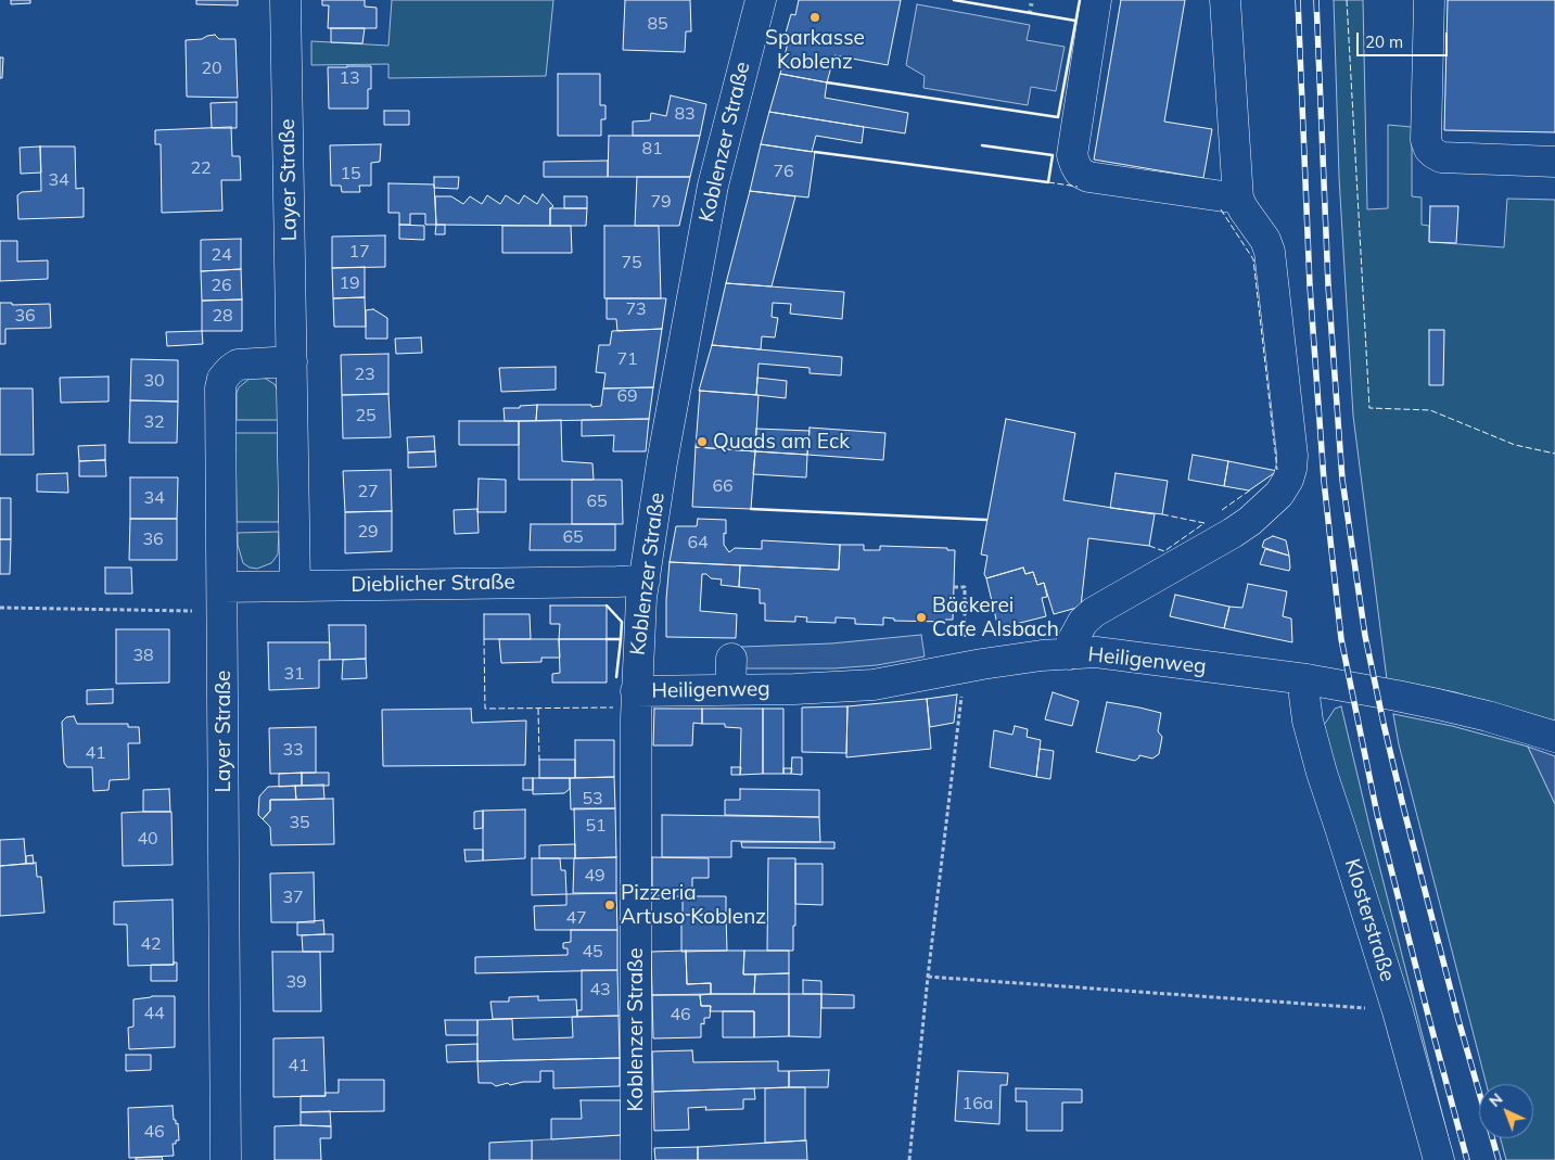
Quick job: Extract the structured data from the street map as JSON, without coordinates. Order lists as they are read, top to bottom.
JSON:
{
  "streets": {
    "street": [
      "Koblenzer Straße",
      "Layer Straße",
      "Dieblicher Straße",
      "Heiligenweg",
      "Klosterstraße"
    ]
  },
  "crossings": [
    ["Koblenzer Straße", "Dieblicher Straße"],
    ["Koblenzer Straße", "Heiligenweg"],
    ["Layer Straße", "Dieblicher Straße"],
    ["Heiligenweg", "Klosterstraße"]
  ],
  "places": [
    "Sparkasse Koblenz",
    "Quads am Eck",
    "Bäckerei Cafe Alsbach",
    "Pizzeria Artuso Koblenz"
  ],
  "house_numbers": [
    "85",
    "20",
    "13",
    "83",
    "81",
    "22",
    "76",
    "15",
    "34",
    "79",
    "17",
    "24",
    "75",
    "19",
    "26",
    "73",
    "36",
    "28",
    "71",
    "23",
    "30",
    "69",
    "25",
    "32",
    "66",
    "27",
    "34",
    "65",
    "29",
    "65",
    "36",
    "64",
    "38",
    "31",
    "33",
    "41",
    "53",
    "35",
    "51",
    "40",
    "49",
    "37",
    "47",
    "42",
    "45",
    "39",
    "43",
    "44",
    "46",
    "41",
    "16a",
    "46"
  ],
  "scale_bar": "20 m",
  "north": "top left"
}
